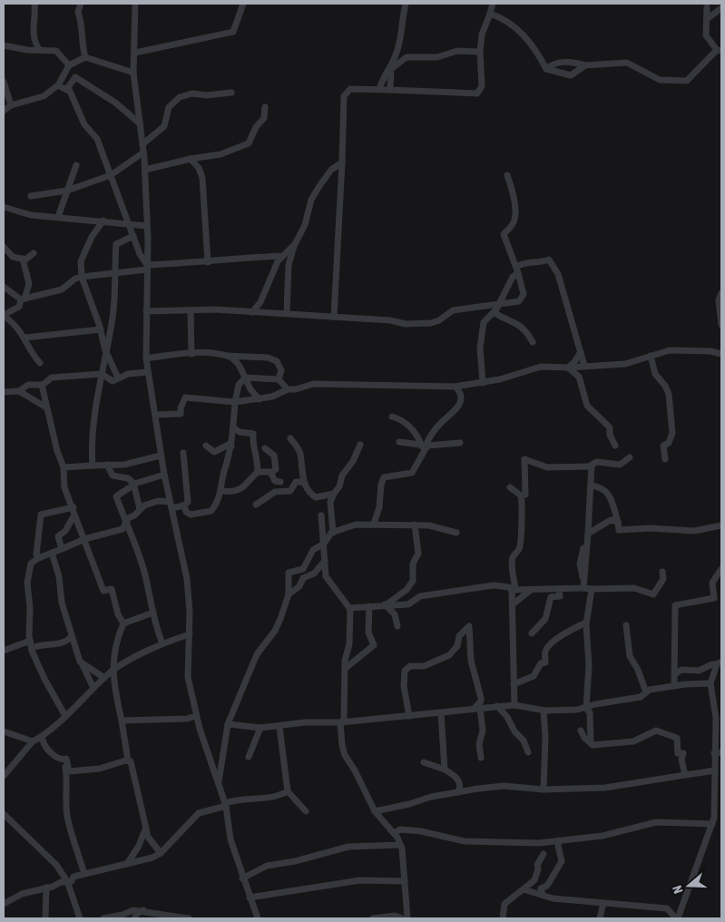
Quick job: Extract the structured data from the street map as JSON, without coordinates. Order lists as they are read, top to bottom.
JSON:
{
  "north": "left"
}
